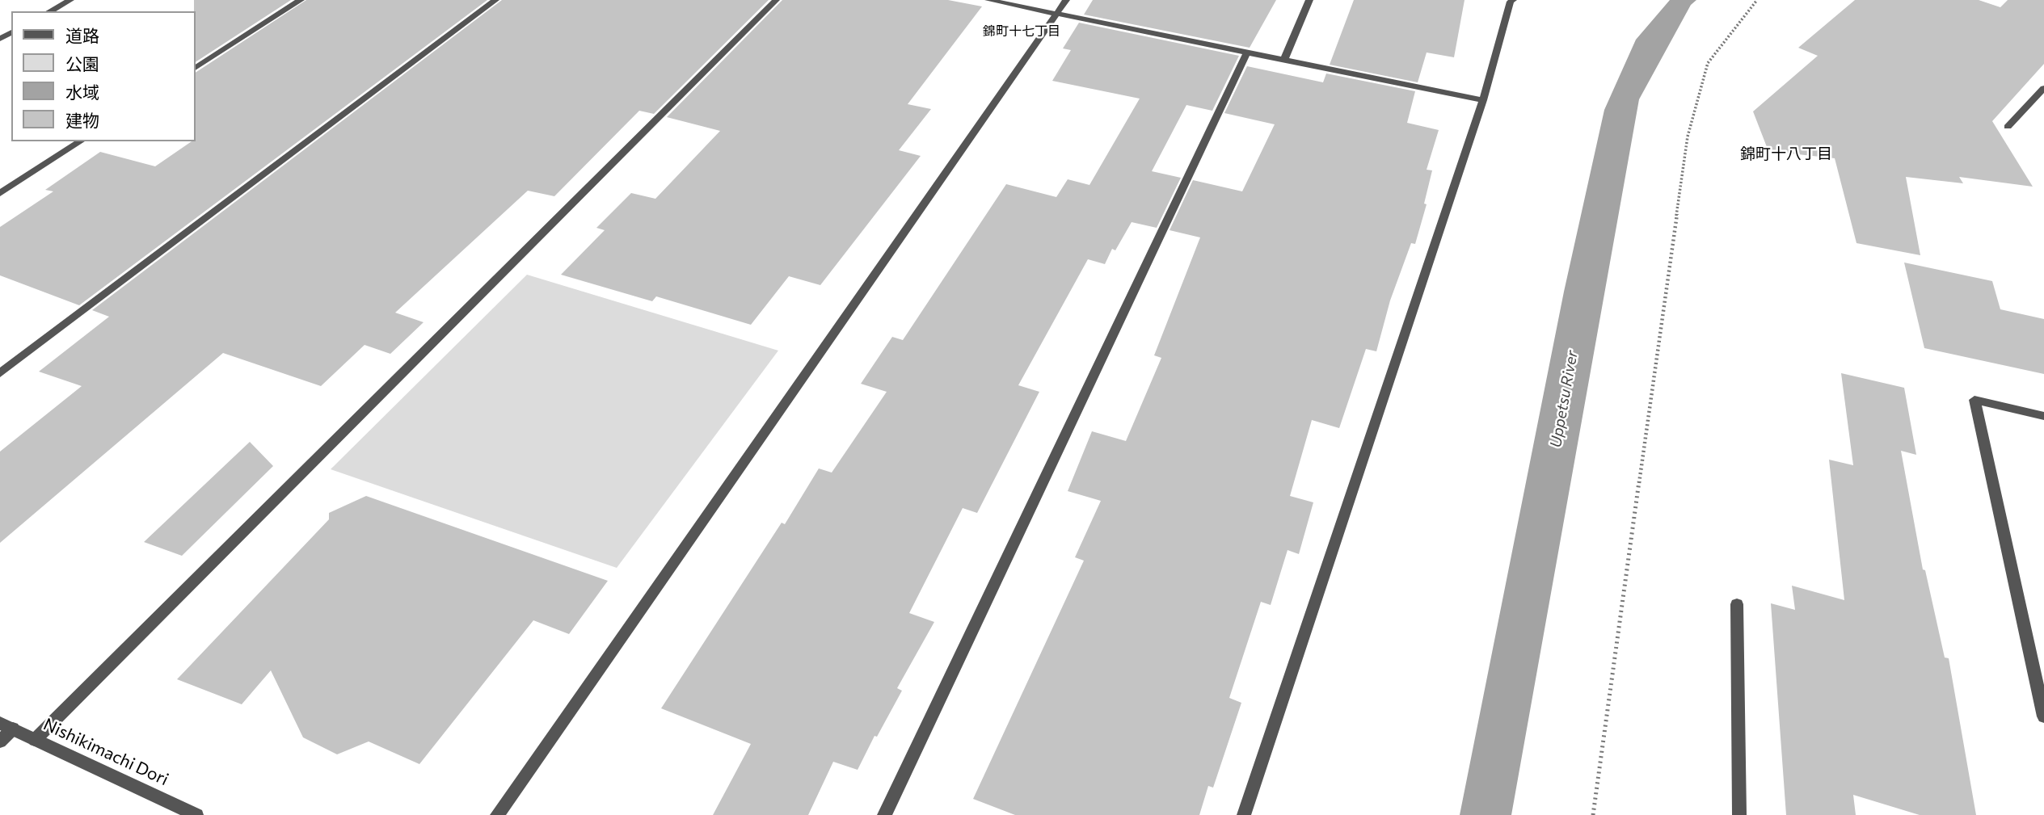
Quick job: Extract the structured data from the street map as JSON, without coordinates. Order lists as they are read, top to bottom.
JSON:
{
  "streets": {
    "street": ["Nishikimachi Dori"]
  },
  "districts": ["錦町十七丁目", "錦町十八丁目"],
  "water": ["Uppetsu River"],
  "legend": [
    "道路",
    "公園",
    "水域",
    "建物"
  ]
}
